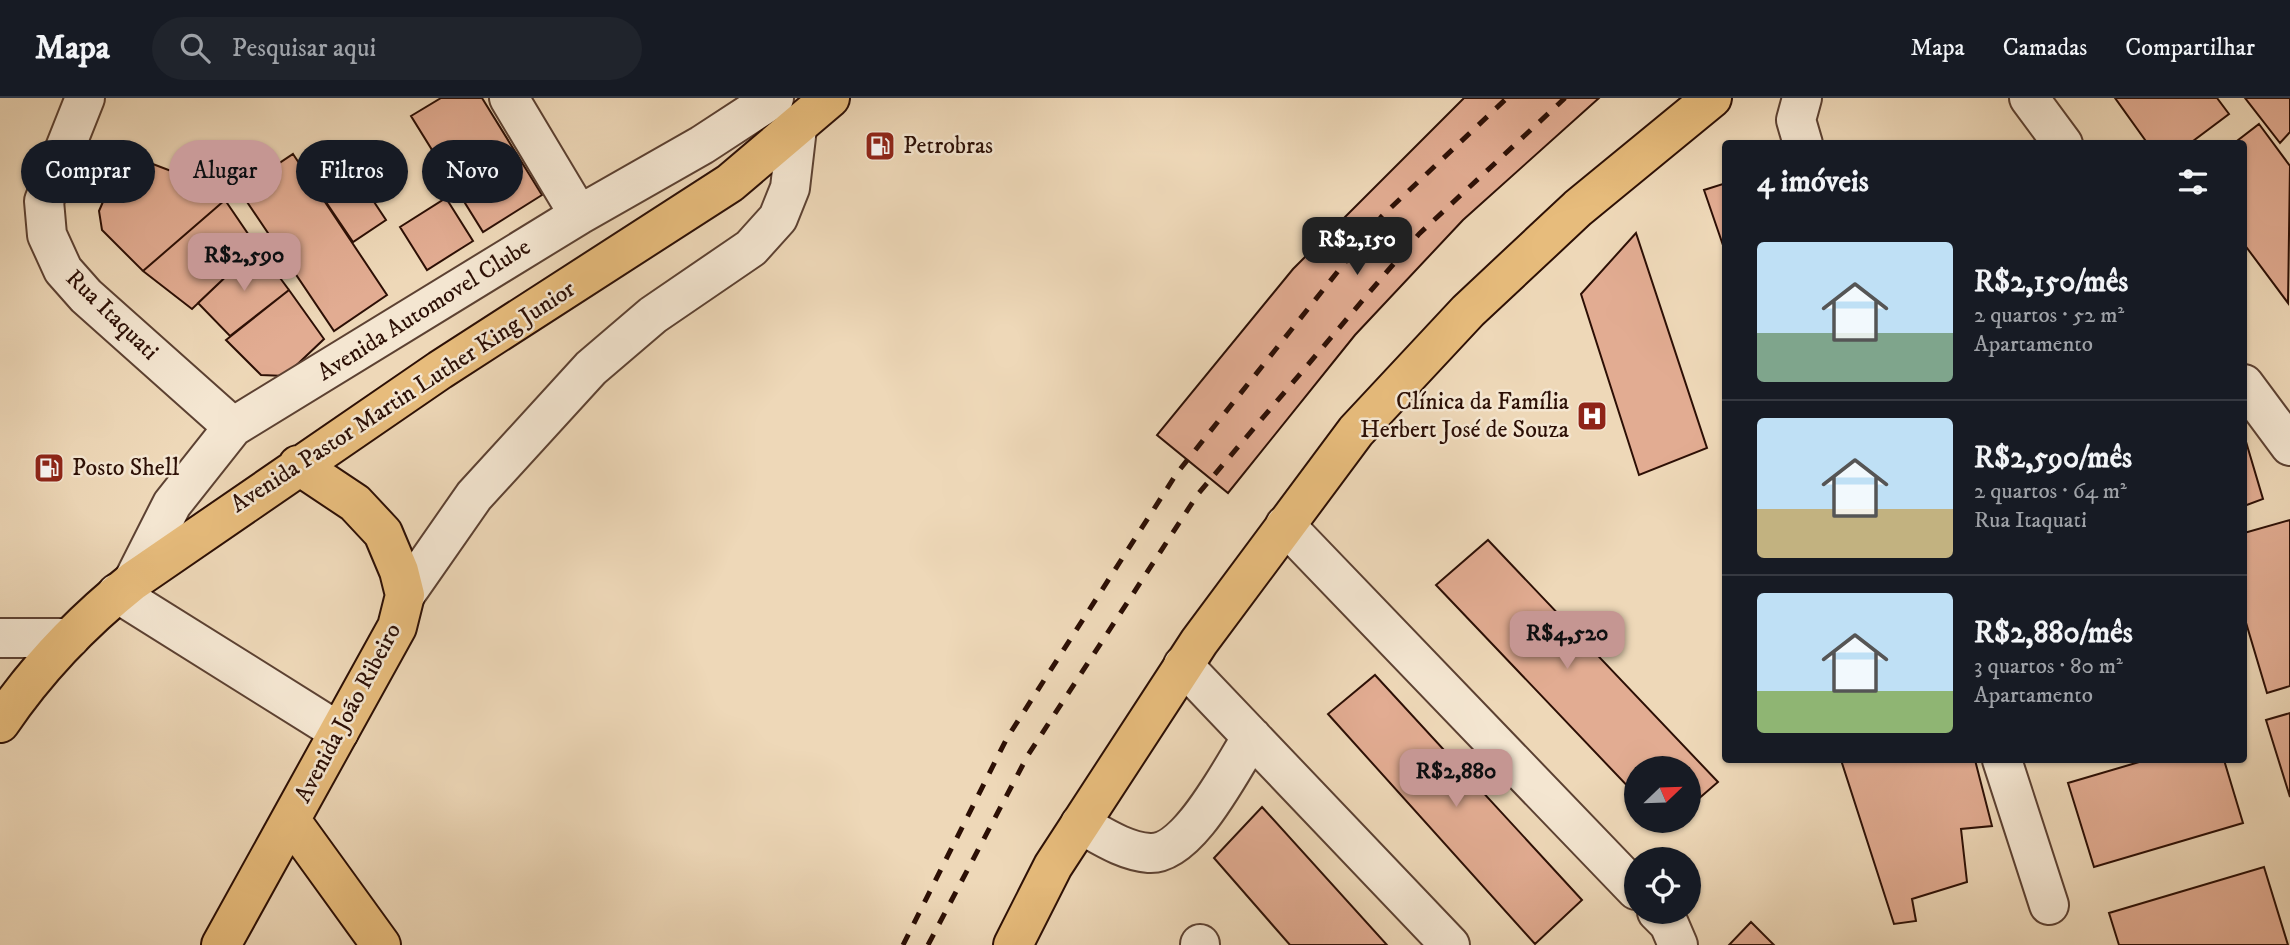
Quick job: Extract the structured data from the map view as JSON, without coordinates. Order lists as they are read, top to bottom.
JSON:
{
  "streets": {
    "main road": ["Avenida Pastor Martin Luther King Junior", "Avenida João Ribeiro"],
    "street": ["Avenida Automovel Clube", "Rua Itaquati"]
  },
  "crossings": [
    ["Avenida Automovel Clube", "Rua Itaquati"],
    ["Avenida Automovel Clube", "Avenida Pastor Martin Luther King Junior"],
    ["Avenida Pastor Martin Luther King Junior", "Avenida João Ribeiro"]
  ],
  "places": {
    "fuel station": ["Petrobras", "Posto Shell"],
    "hospital": ["Clínica da Família Herbert José de Souza"]
  },
  "north": "top right",
  "page": {
    "header": "Mapa",
    "search": "Pesquisar aqui",
    "nav": ["Mapa", "Camadas", "Compartilhar"],
    "chip": [
      "Comprar",
      "Alugar",
      "Filtros",
      "Novo"
    ],
    "heading": "4 imóveis",
    "price": [
      "R$2,150",
      "R$2,590",
      "R$4,520",
      "R$2,880"
    ],
    "list": [
      {
        "name": "R$2,150/mês",
        "note": "2 quartos · 52 m² · Apartamento"
      },
      {
        "name": "R$2,590/mês",
        "note": "2 quartos · 64 m² · Rua Itaquati"
      },
      {
        "name": "R$2,880/mês",
        "note": "3 quartos · 80 m² · Apartamento"
      }
    ]
  }
}
